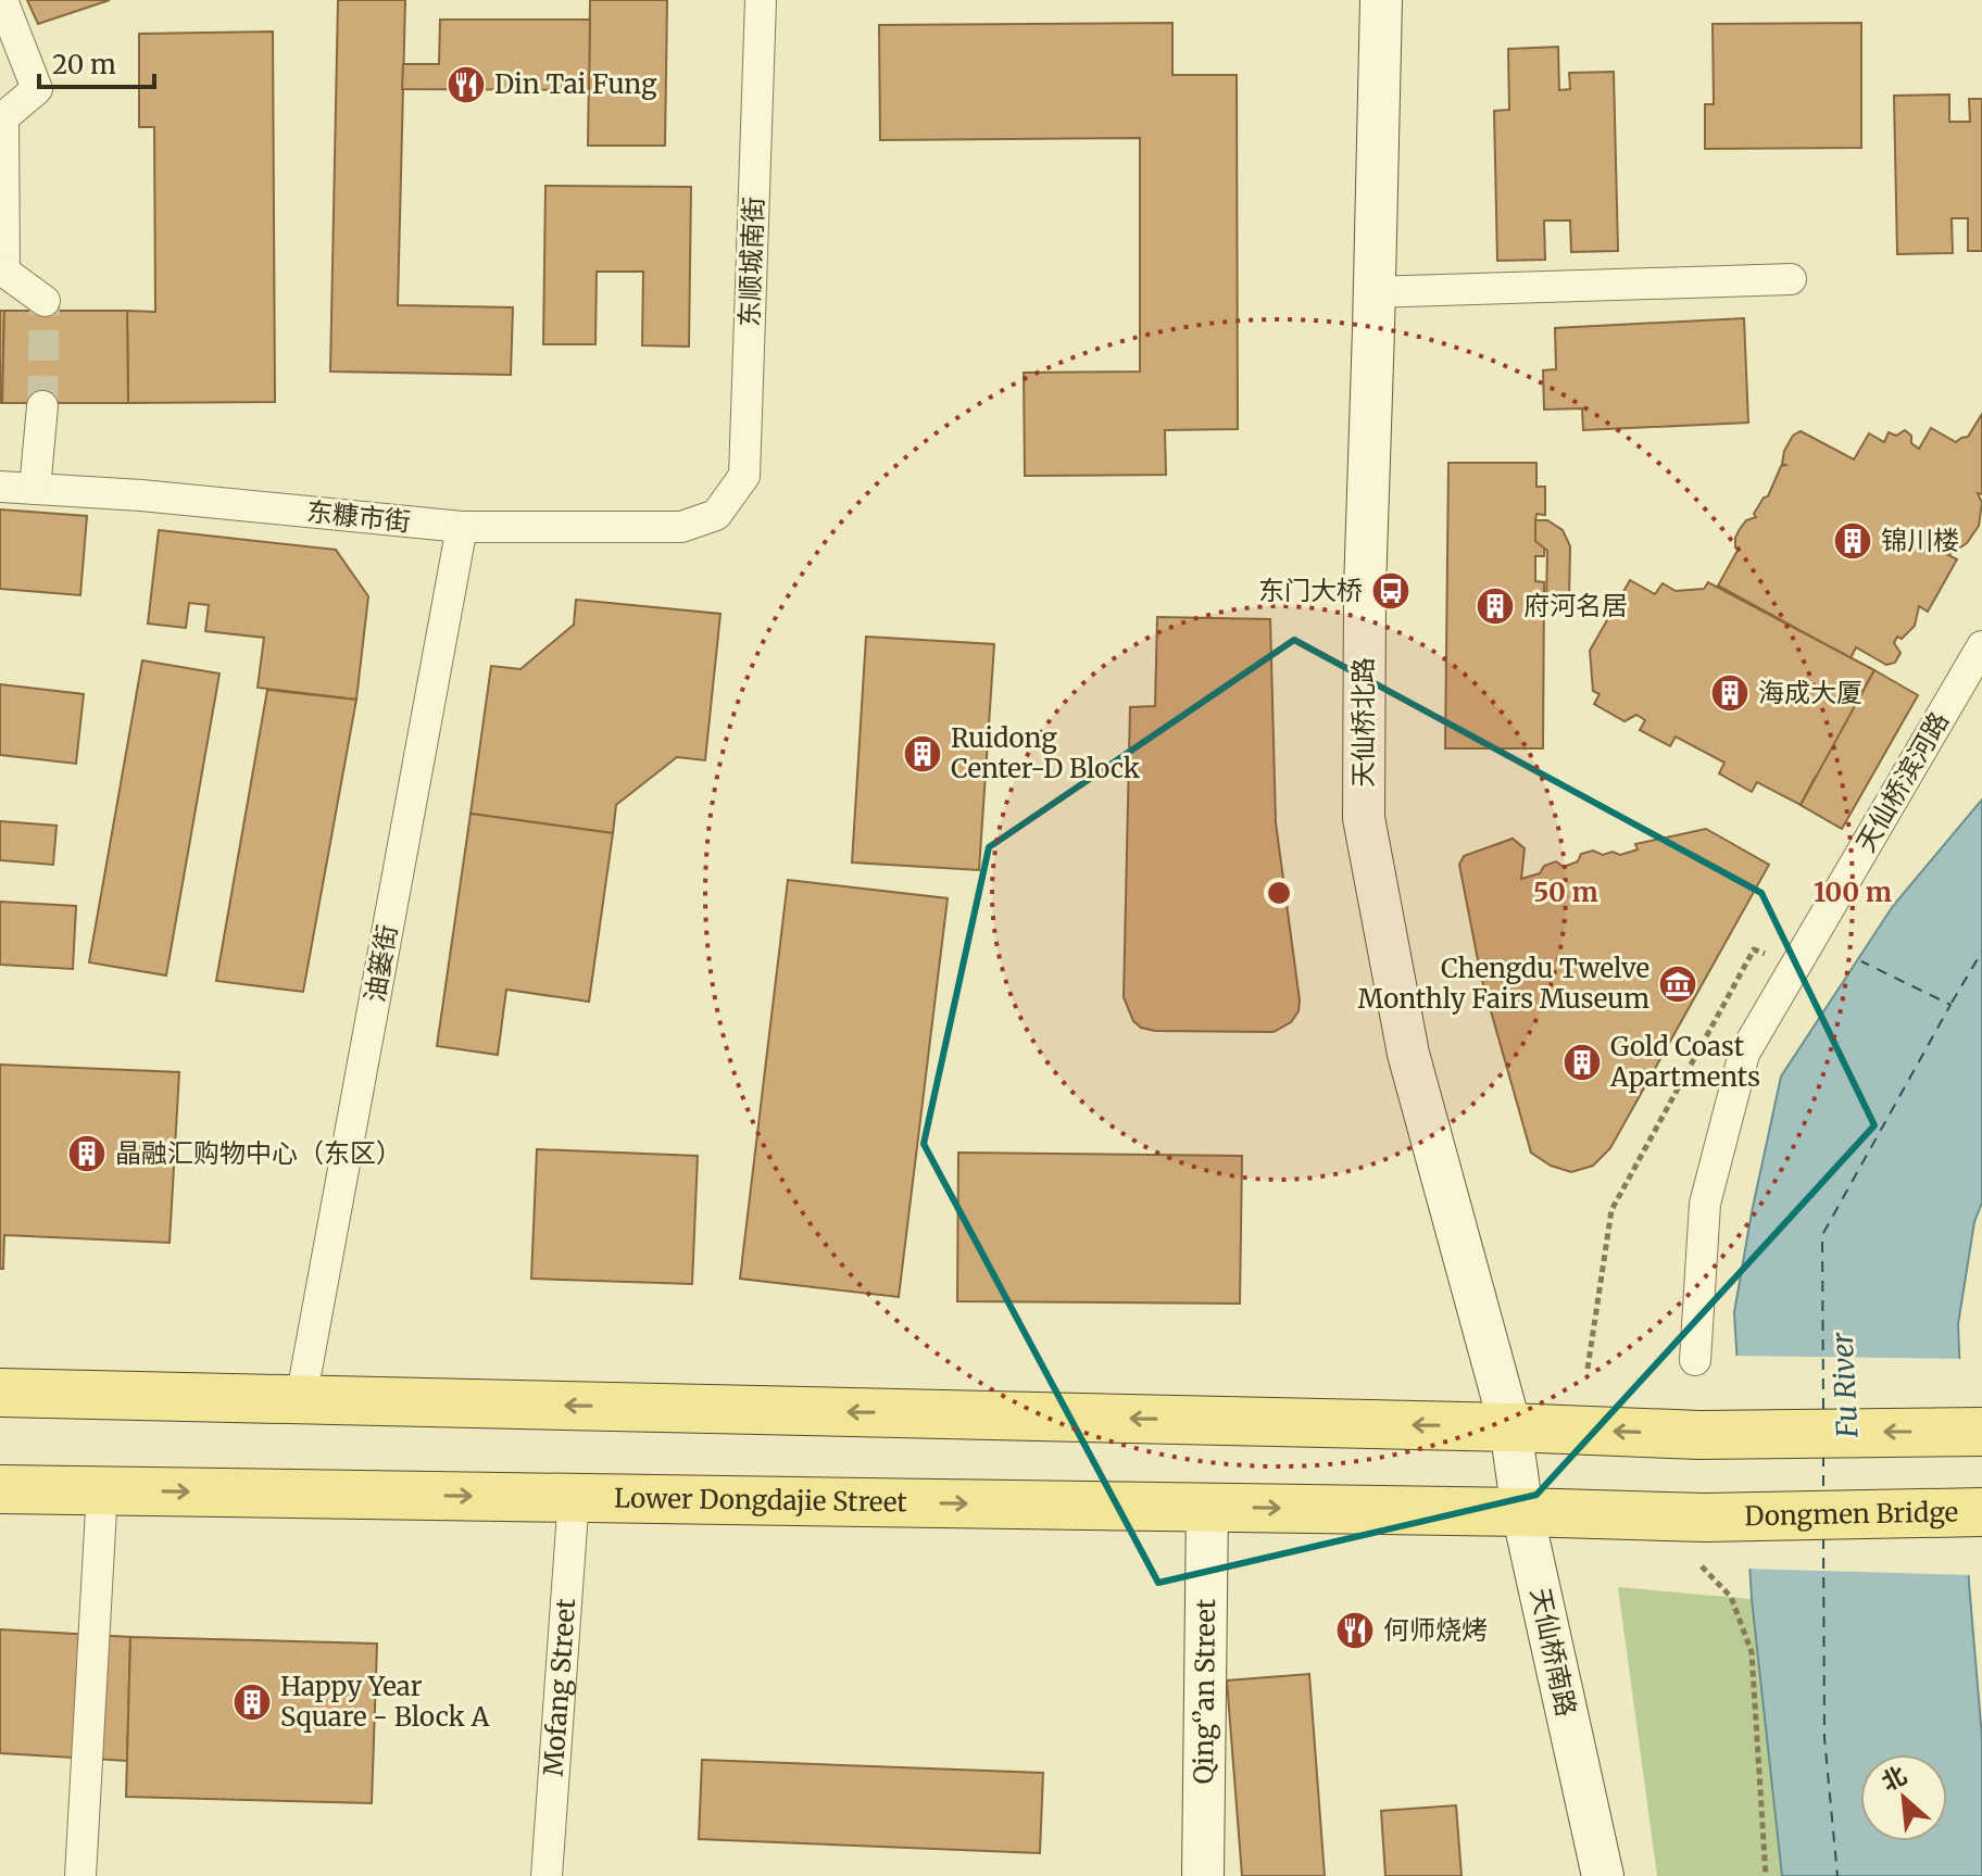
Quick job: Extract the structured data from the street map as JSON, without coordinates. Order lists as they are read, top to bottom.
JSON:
{
  "streets": {
    "main road": ["Lower Dongdajie Street", "Dongmen Bridge"],
    "street": [
      "东顺城南街",
      "东糠市街",
      "天仙桥北路",
      "天仙桥滨河路",
      "油篓街",
      "天仙桥南路",
      "Mofang Street",
      "Qing‘’an Street"
    ]
  },
  "crossings": [
    ["东顺城南街", "东糠市街"],
    ["东糠市街", "油篓街"],
    ["天仙桥北路", "天仙桥南路"],
    ["Lower Dongdajie Street", "Dongmen Bridge"],
    ["Lower Dongdajie Street", "天仙桥南路"],
    ["Lower Dongdajie Street", "Mofang Street"],
    ["Lower Dongdajie Street", "Qing‘’an Street"],
    ["Dongmen Bridge", "天仙桥南路"]
  ],
  "water": ["Fu River"],
  "places": {
    "restaurant": ["Din Tai Fung", "何师烧烤"],
    "building": [
      "锦川楼",
      "府河名居",
      "海成大厦",
      "Ruidong Center-D Block",
      "Gold Coast Apartments",
      "晶融汇购物中心（东区）",
      "Happy Year Square - Block A"
    ],
    "bus stop": ["东门大桥"],
    "museum": ["Chengdu Twelve Monthly Fairs Museum"]
  },
  "scale_bar": "20 m",
  "north": "top left",
  "rings": ["50 m", "100 m"]
}
